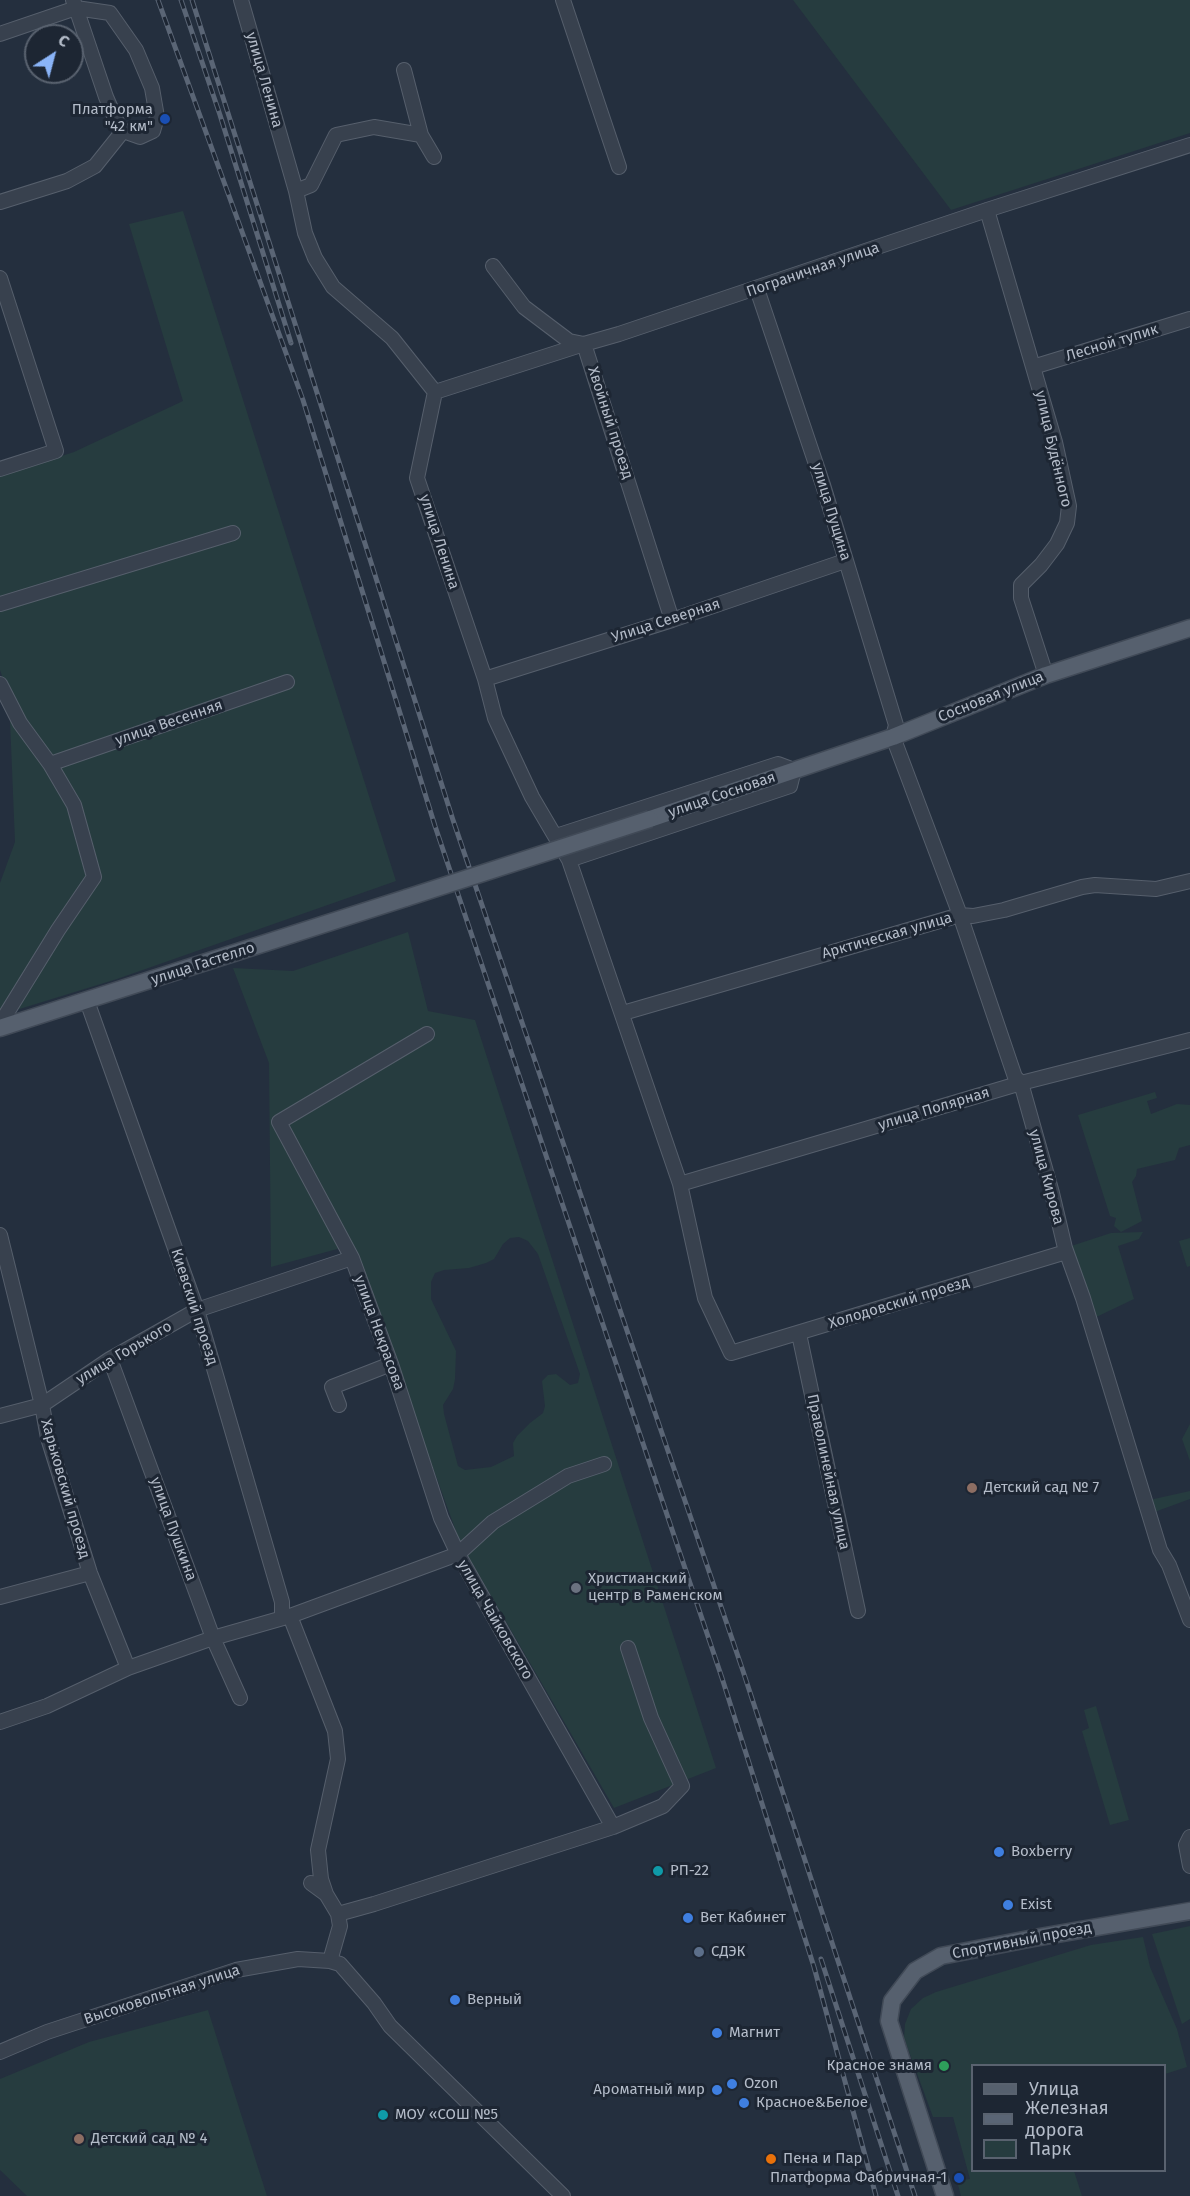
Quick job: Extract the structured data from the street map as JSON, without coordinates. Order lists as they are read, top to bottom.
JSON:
{
  "streets": {
    "main road": [
      "Сосновая улица",
      "улица Сосновая",
      "улица Гастелло",
      "Спортивный проезд"
    ],
    "street": [
      "улица Ленина",
      "Пограничная улица",
      "Лесной тупик",
      "Хвойный проезд",
      "улица Будённого",
      "улица Пущина",
      "Улица Северная",
      "улица Весенняя",
      "Арктическая улица",
      "улица Полярная",
      "улица Кирова",
      "Холодовский проезд",
      "Киевский проезд",
      "улица Некрасова",
      "улица Горького",
      "Праволинейная улица",
      "Харьковский проезд",
      "улица Пушкина",
      "улица Чайковского",
      "Высоковольтная улица"
    ]
  },
  "crossings": [
    ["улица Ленина", "Пограничная улица"],
    ["улица Ленина", "Улица Северная"],
    ["улица Ленина", "Арктическая улица"],
    ["улица Ленина", "улица Полярная"],
    ["улица Ленина", "Холодовский проезд"],
    ["Пограничная улица", "Хвойный проезд"],
    ["Пограничная улица", "улица Будённого"],
    ["Пограничная улица", "улица Пущина"],
    ["Лесной тупик", "улица Будённого"],
    ["Хвойный проезд", "Улица Северная"],
    ["улица Будённого", "Сосновая улица"],
    ["улица Пущина", "Улица Северная"],
    ["улица Пущина", "Сосновая улица"],
    ["улица Пущина", "улица Кирова"],
    ["Сосновая улица", "улица Сосновая"],
    ["Сосновая улица", "улица Кирова"],
    ["улица Сосновая", "улица Гастелло"],
    ["Арктическая улица", "улица Кирова"],
    ["улица Гастелло", "Киевский проезд"],
    ["улица Полярная", "улица Кирова"],
    ["улица Кирова", "Холодовский проезд"],
    ["Холодовский проезд", "Праволинейная улица"],
    ["Киевский проезд", "улица Горького"],
    ["Киевский проезд", "улица Чайковского"],
    ["улица Некрасова", "улица Горького"],
    ["улица Некрасова", "улица Чайковского"],
    ["улица Горького", "Харьковский проезд"],
    ["улица Горького", "улица Пушкина"],
    ["Харьковский проезд", "улица Чайковского"],
    ["улица Пушкина", "улица Чайковского"]
  ],
  "places": [
    "Платформа \"42 км\"",
    "Детский сад № 7",
    "Христианский центр в Раменском",
    "Boxberry",
    "РП-22",
    "Exist",
    "Вет Кабинет",
    "СДЭК",
    "Верный",
    "Магнит",
    "Красное знамя",
    "Ozon",
    "Ароматный мир",
    "Красное&Белое",
    "МОУ «СОШ №5",
    "Детский сад № 4",
    "Пена и Пар",
    "Платформа Фабричная-1"
  ],
  "legend": ["Улица", "Железная дорога", "Парк"],
  "north": "top right"
}
